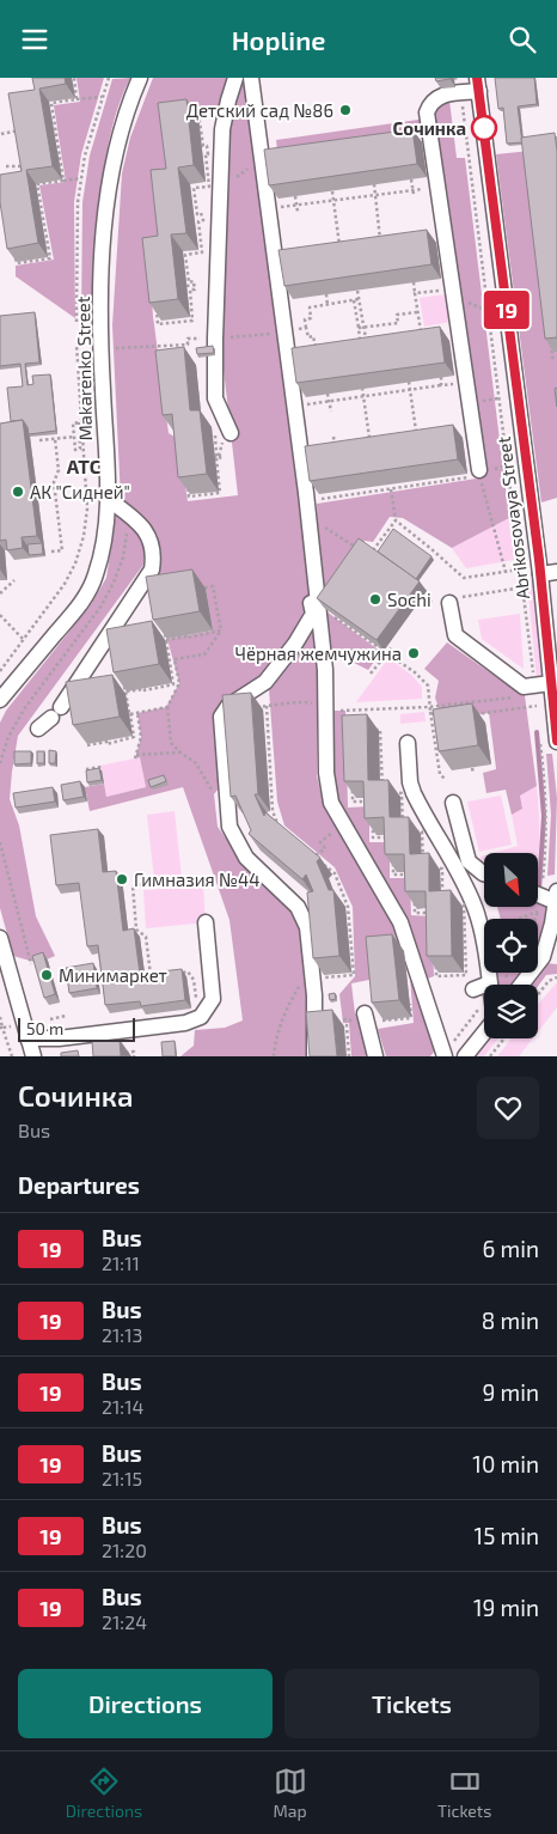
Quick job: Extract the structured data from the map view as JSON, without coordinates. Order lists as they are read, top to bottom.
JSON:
{
  "streets": {
    "street": ["Makarenko Street", "Abrikosovaya Street"]
  },
  "districts": ["АТС"],
  "places": [
    "Детский сад №86",
    "Сочинка",
    "АК \"Сидней\"",
    "Sochi",
    "Чёрная жемчужина",
    "Гимназия №44",
    "Минимаркет"
  ],
  "lines": ["bus line 19"],
  "scale_bar": "50 m",
  "north": "bottom right",
  "page": {
    "header": "Hopline",
    "on_map": "19",
    "scale": "50 m",
    "heading": [
      ["Сочинка", "Bus"],
      "Departures"
    ],
    "list": [
      {
        "mark": "19",
        "name": "Bus",
        "note": "21:11",
        "value": "6 min"
      },
      {
        "mark": "19",
        "name": "Bus",
        "note": "21:13",
        "value": "8 min"
      },
      {
        "mark": "19",
        "name": "Bus",
        "note": "21:14",
        "value": "9 min"
      },
      {
        "mark": "19",
        "name": "Bus",
        "note": "21:15",
        "value": "10 min"
      },
      {
        "mark": "19",
        "name": "Bus",
        "note": "21:20",
        "value": "15 min"
      },
      {
        "mark": "19",
        "name": "Bus",
        "note": "21:24",
        "value": "19 min"
      }
    ],
    "buttons": ["Directions", "Tickets"],
    "tabs": ["Directions", "Map", "Tickets"]
  }
}
